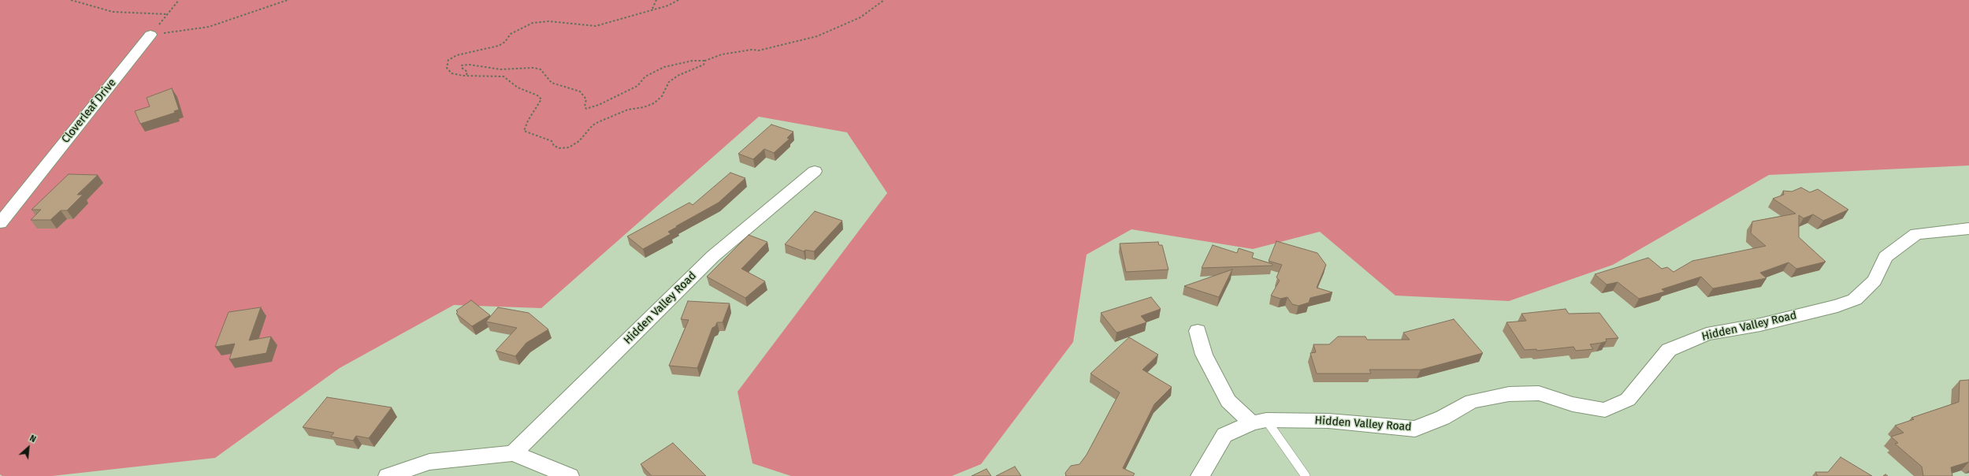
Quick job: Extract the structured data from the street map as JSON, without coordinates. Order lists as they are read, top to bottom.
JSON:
{
  "streets": {
    "street": ["Cloverleaf Drive", "Hidden Valley Road"]
  },
  "north": "top right"
}
